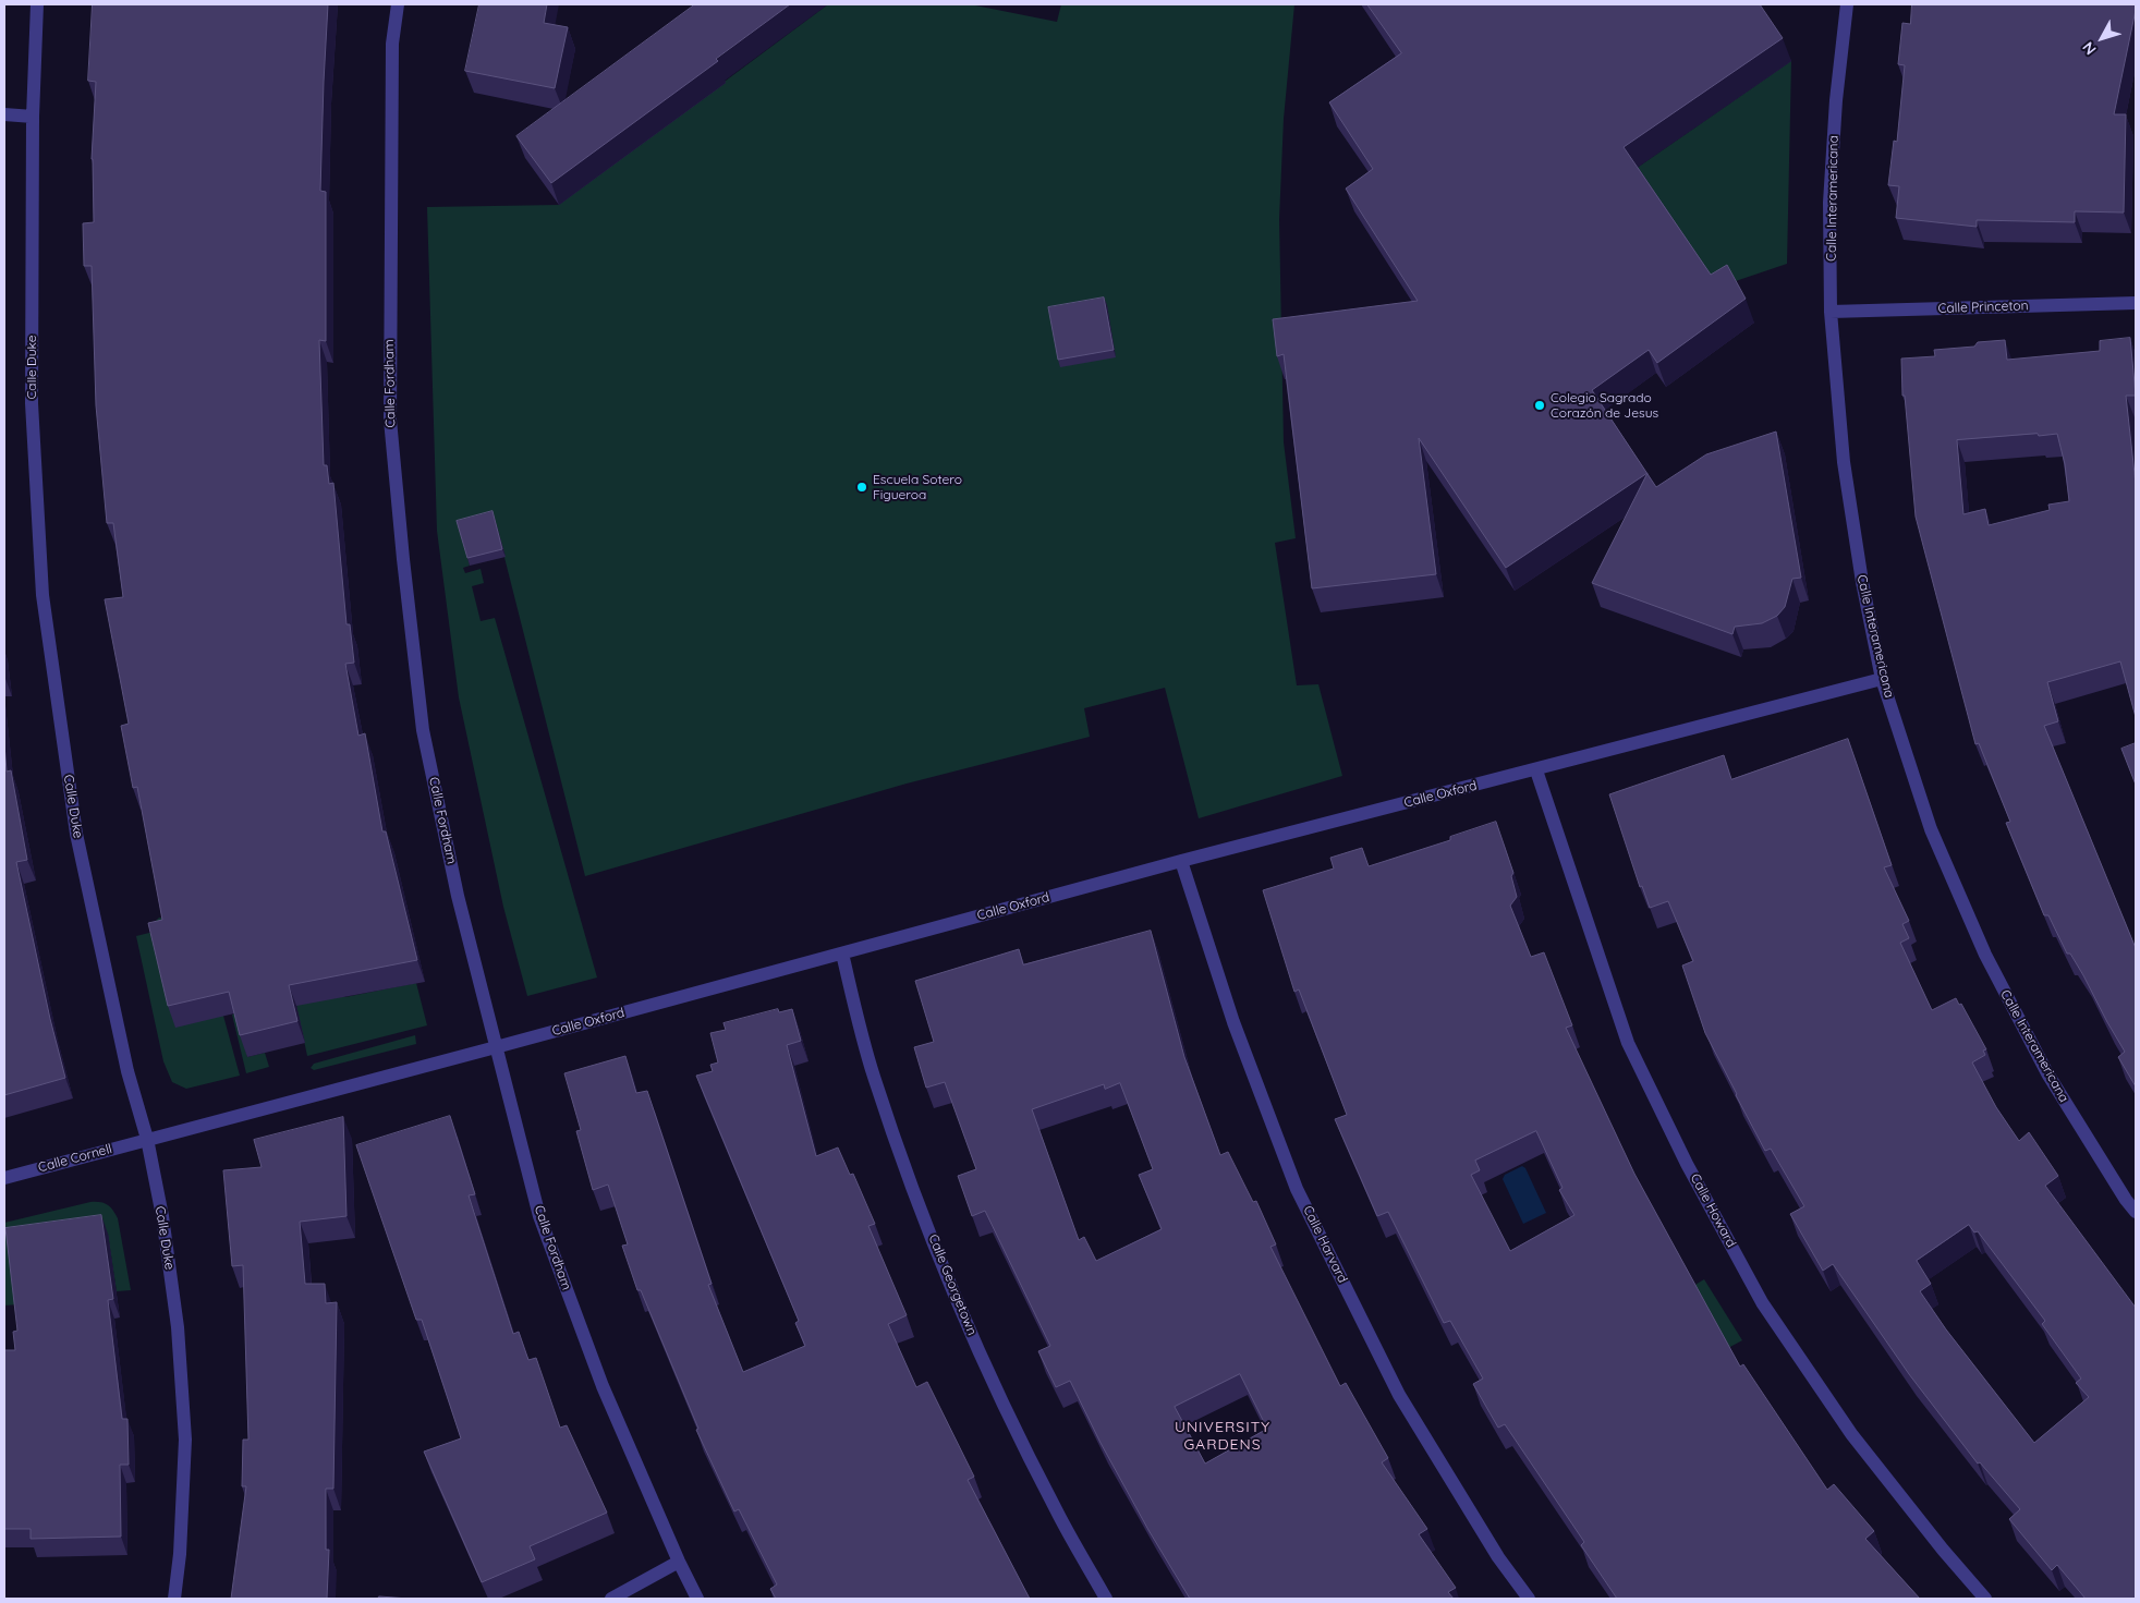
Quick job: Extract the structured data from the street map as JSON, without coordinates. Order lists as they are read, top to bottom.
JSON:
{
  "streets": {
    "street": [
      "Calle Interamericana",
      "Calle Princeton",
      "Calle Duke",
      "Calle Fordham",
      "Calle Oxford",
      "Calle Cornell",
      "Calle Howard",
      "Calle Harvard",
      "Calle Georgetown"
    ]
  },
  "crossings": [
    ["Calle Interamericana", "Calle Princeton"],
    ["Calle Interamericana", "Calle Oxford"],
    ["Calle Duke", "Calle Oxford"],
    ["Calle Duke", "Calle Cornell"],
    ["Calle Fordham", "Calle Oxford"],
    ["Calle Oxford", "Calle Cornell"],
    ["Calle Oxford", "Calle Howard"],
    ["Calle Oxford", "Calle Harvard"],
    ["Calle Oxford", "Calle Georgetown"]
  ],
  "districts": ["UNIVERSITY GARDENS"],
  "places": ["Colegio Sagrado Corazón de Jesus", "Escuela Sotero Figueroa"],
  "north": "bottom left"
}
